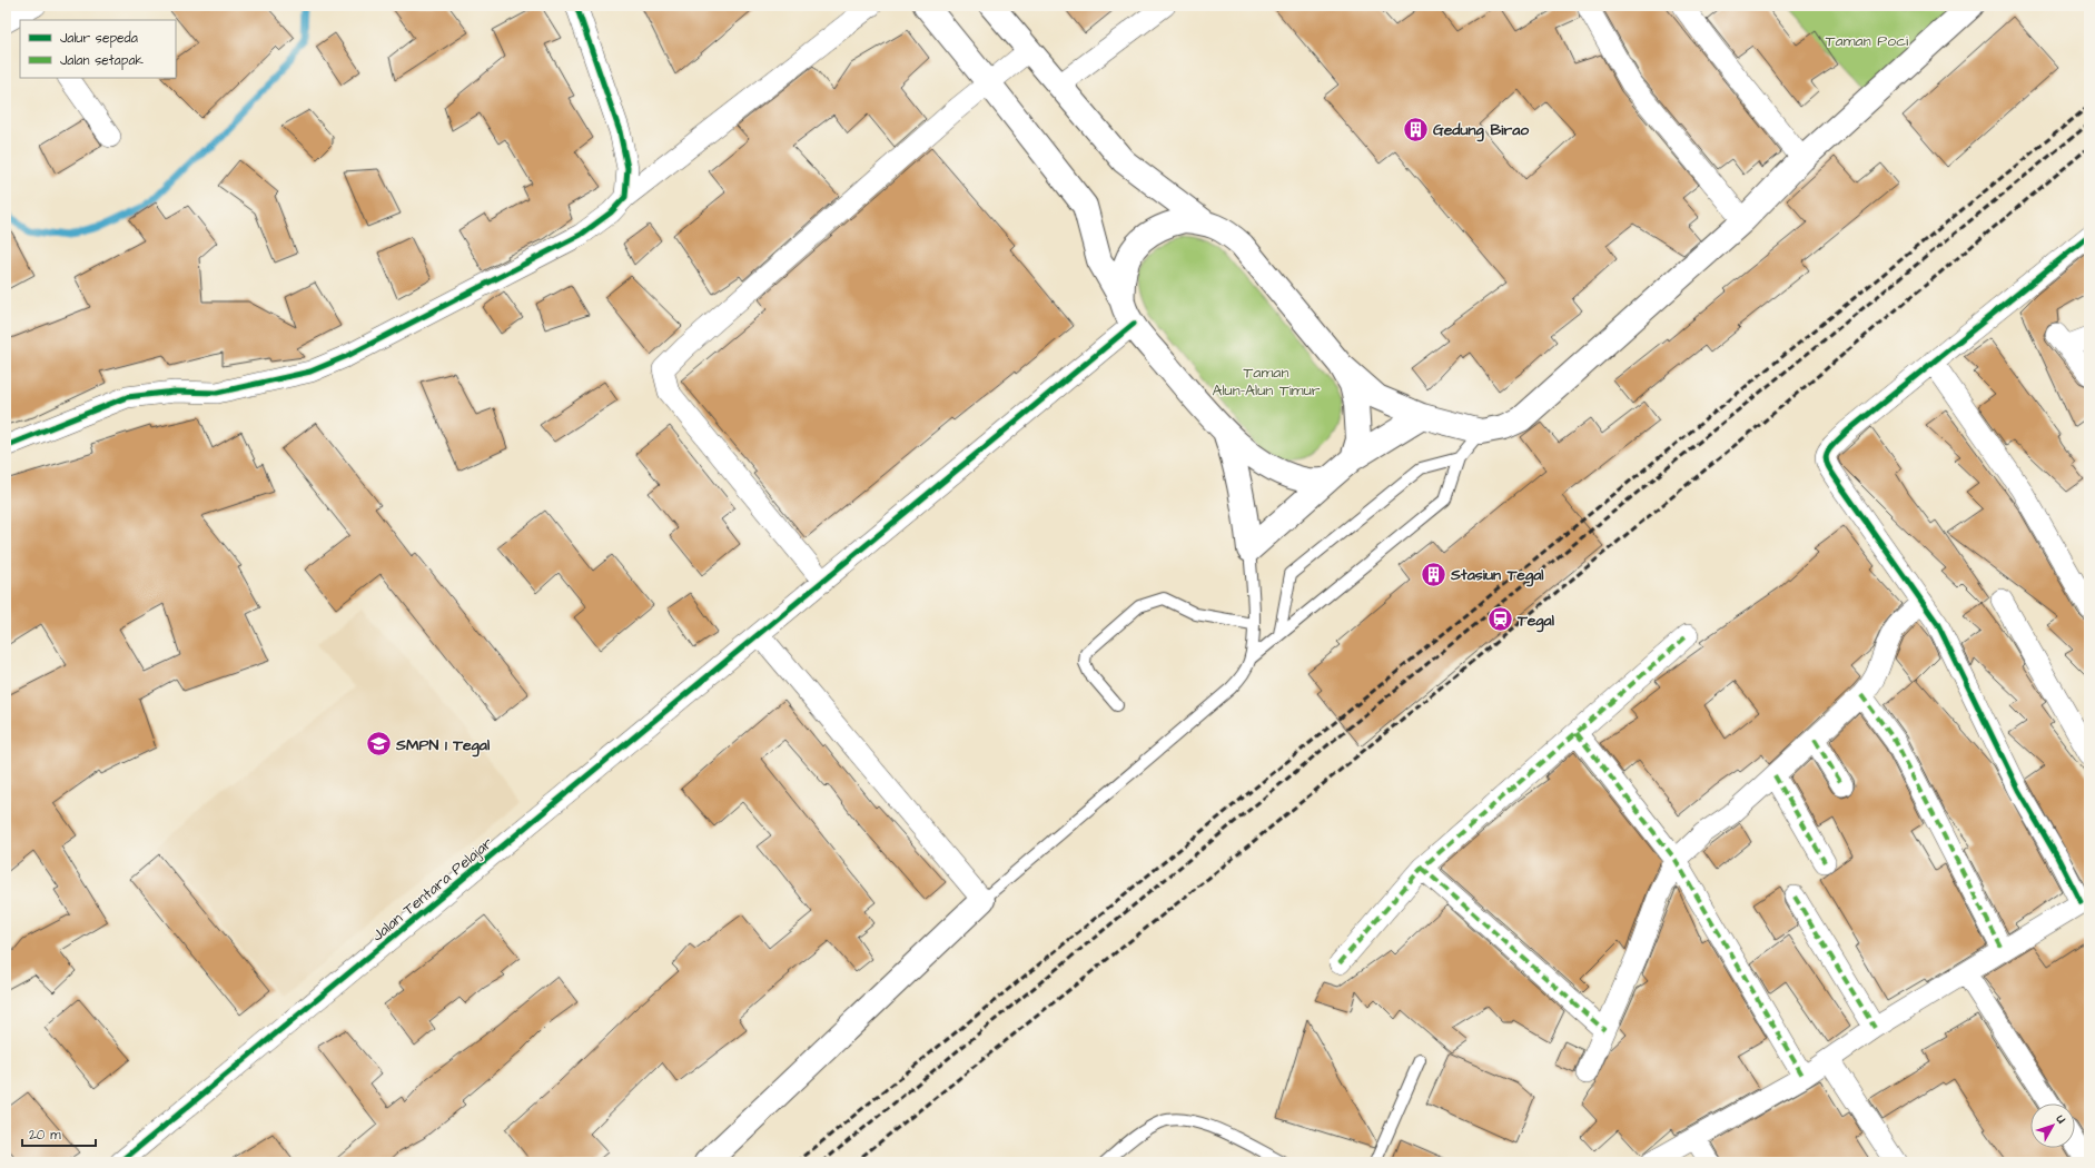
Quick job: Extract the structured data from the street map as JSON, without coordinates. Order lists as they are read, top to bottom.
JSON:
{
  "streets": {
    "street": ["Jalan Tentara Pelajar"]
  },
  "parks": ["Taman Poci", "Taman Alun-Alun Timur"],
  "places": {
    "building": ["Gedung Birao", "Stasiun Tegal"],
    "station": ["Tegal"],
    "school or university": ["SMPN 1 Tegal"]
  },
  "legend": ["Jalur sepeda", "Jalan setapak"],
  "scale_bar": "20 m",
  "north": "top right"
}
